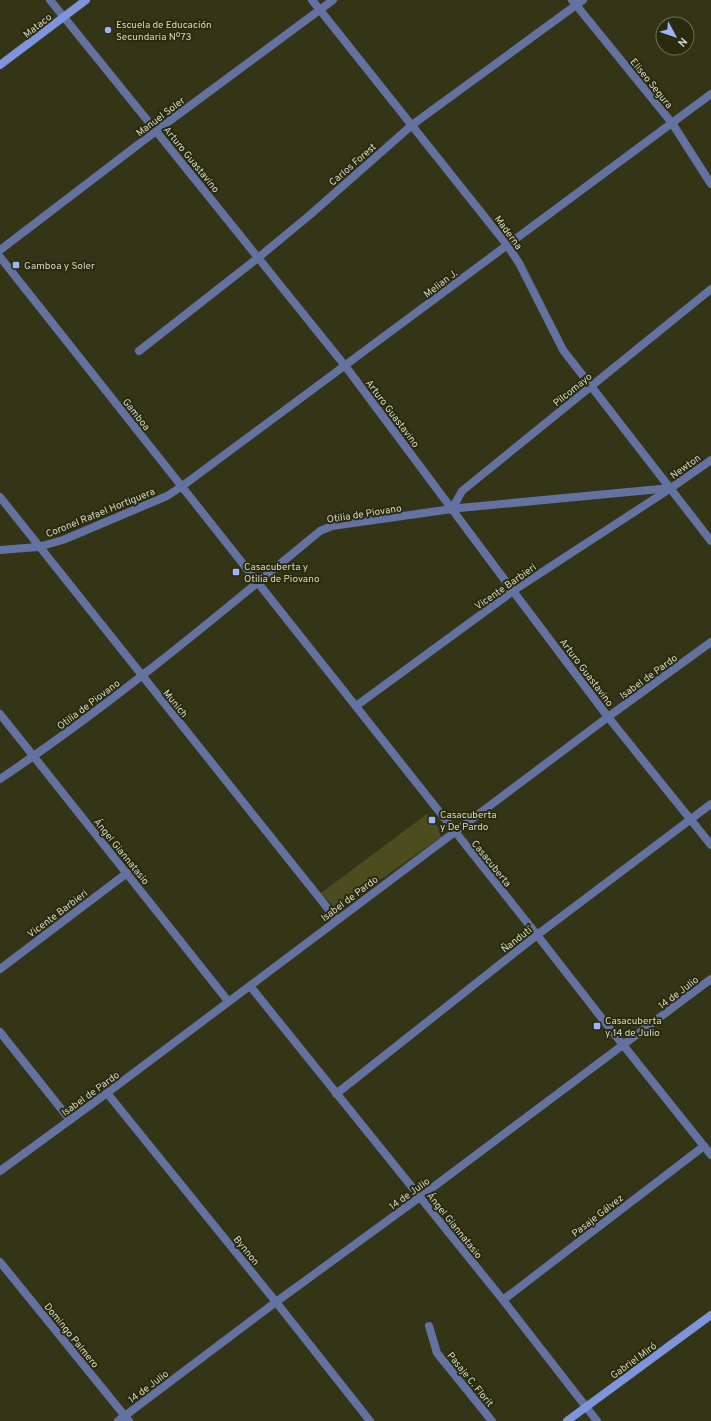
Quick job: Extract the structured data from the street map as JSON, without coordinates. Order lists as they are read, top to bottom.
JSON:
{
  "streets": {
    "street": [
      "Mataco",
      "Eliseo Segura",
      "Manuel Soler",
      "Arturo Guastavino",
      "Carlos Forest",
      "Maderna",
      "Melian J.",
      "Pilcomayo",
      "Gamboa",
      "Newton",
      "Coronel Rafael Hortiguera",
      "Otilia de Piovano",
      "Vicente Barbieri",
      "Isabel de Pardo",
      "Munich",
      "Ángel Giannatasio",
      "Casacuberta",
      "Ñandutí",
      "14 de Julio",
      "Pasaje Gálvez",
      "Bynnon",
      "Domingo Palmero",
      "Gabriel Miró",
      "Pasaje C. Florit"
    ]
  },
  "crossings": [
    ["Mataco", "Arturo Guastavino"],
    ["Eliseo Segura", "Carlos Forest"],
    ["Eliseo Segura", "Melian J."],
    ["Manuel Soler", "Arturo Guastavino"],
    ["Manuel Soler", "Maderna"],
    ["Arturo Guastavino", "Carlos Forest"],
    ["Arturo Guastavino", "Melian J."],
    ["Arturo Guastavino", "Pilcomayo"],
    ["Arturo Guastavino", "Otilia de Piovano"],
    ["Arturo Guastavino", "Vicente Barbieri"],
    ["Arturo Guastavino", "Isabel de Pardo"],
    ["Arturo Guastavino", "Ñandutí"],
    ["Carlos Forest", "Maderna"],
    ["Maderna", "Melian J."],
    ["Maderna", "Pilcomayo"],
    ["Maderna", "Newton"],
    ["Maderna", "Otilia de Piovano"],
    ["Maderna", "Vicente Barbieri"],
    ["Melian J.", "Gamboa"],
    ["Melian J.", "Coronel Rafael Hortiguera"],
    ["Pilcomayo", "Otilia de Piovano"],
    ["Gamboa", "Coronel Rafael Hortiguera"],
    ["Gamboa", "Otilia de Piovano"],
    ["Gamboa", "Casacuberta"],
    ["Newton", "Otilia de Piovano"],
    ["Newton", "Vicente Barbieri"],
    ["Coronel Rafael Hortiguera", "Munich"],
    ["Otilia de Piovano", "Vicente Barbieri"],
    ["Otilia de Piovano", "Munich"],
    ["Otilia de Piovano", "Ángel Giannatasio"],
    ["Otilia de Piovano", "Casacuberta"],
    ["Vicente Barbieri", "Ángel Giannatasio"],
    ["Vicente Barbieri", "Casacuberta"],
    ["Isabel de Pardo", "Munich"],
    ["Isabel de Pardo", "Ángel Giannatasio"],
    ["Isabel de Pardo", "Casacuberta"],
    ["Isabel de Pardo", "Bynnon"],
    ["Ángel Giannatasio", "Ñandutí"],
    ["Ángel Giannatasio", "14 de Julio"],
    ["Ángel Giannatasio", "Pasaje Gálvez"],
    ["Ángel Giannatasio", "Gabriel Miró"],
    ["Casacuberta", "Ñandutí"],
    ["Casacuberta", "14 de Julio"],
    ["Casacuberta", "Pasaje Gálvez"],
    ["14 de Julio", "Bynnon"],
    ["14 de Julio", "Domingo Palmero"]
  ],
  "places": {
    "other": ["Escuela de Educación Secundaria Nº73"],
    "transit": [
      "Gamboa y Soler",
      "Casacuberta y Otilia de Piovano",
      "Casacuberta y De Pardo",
      "Casacuberta y 14 de Julio"
    ]
  },
  "north": "bottom right"
}
